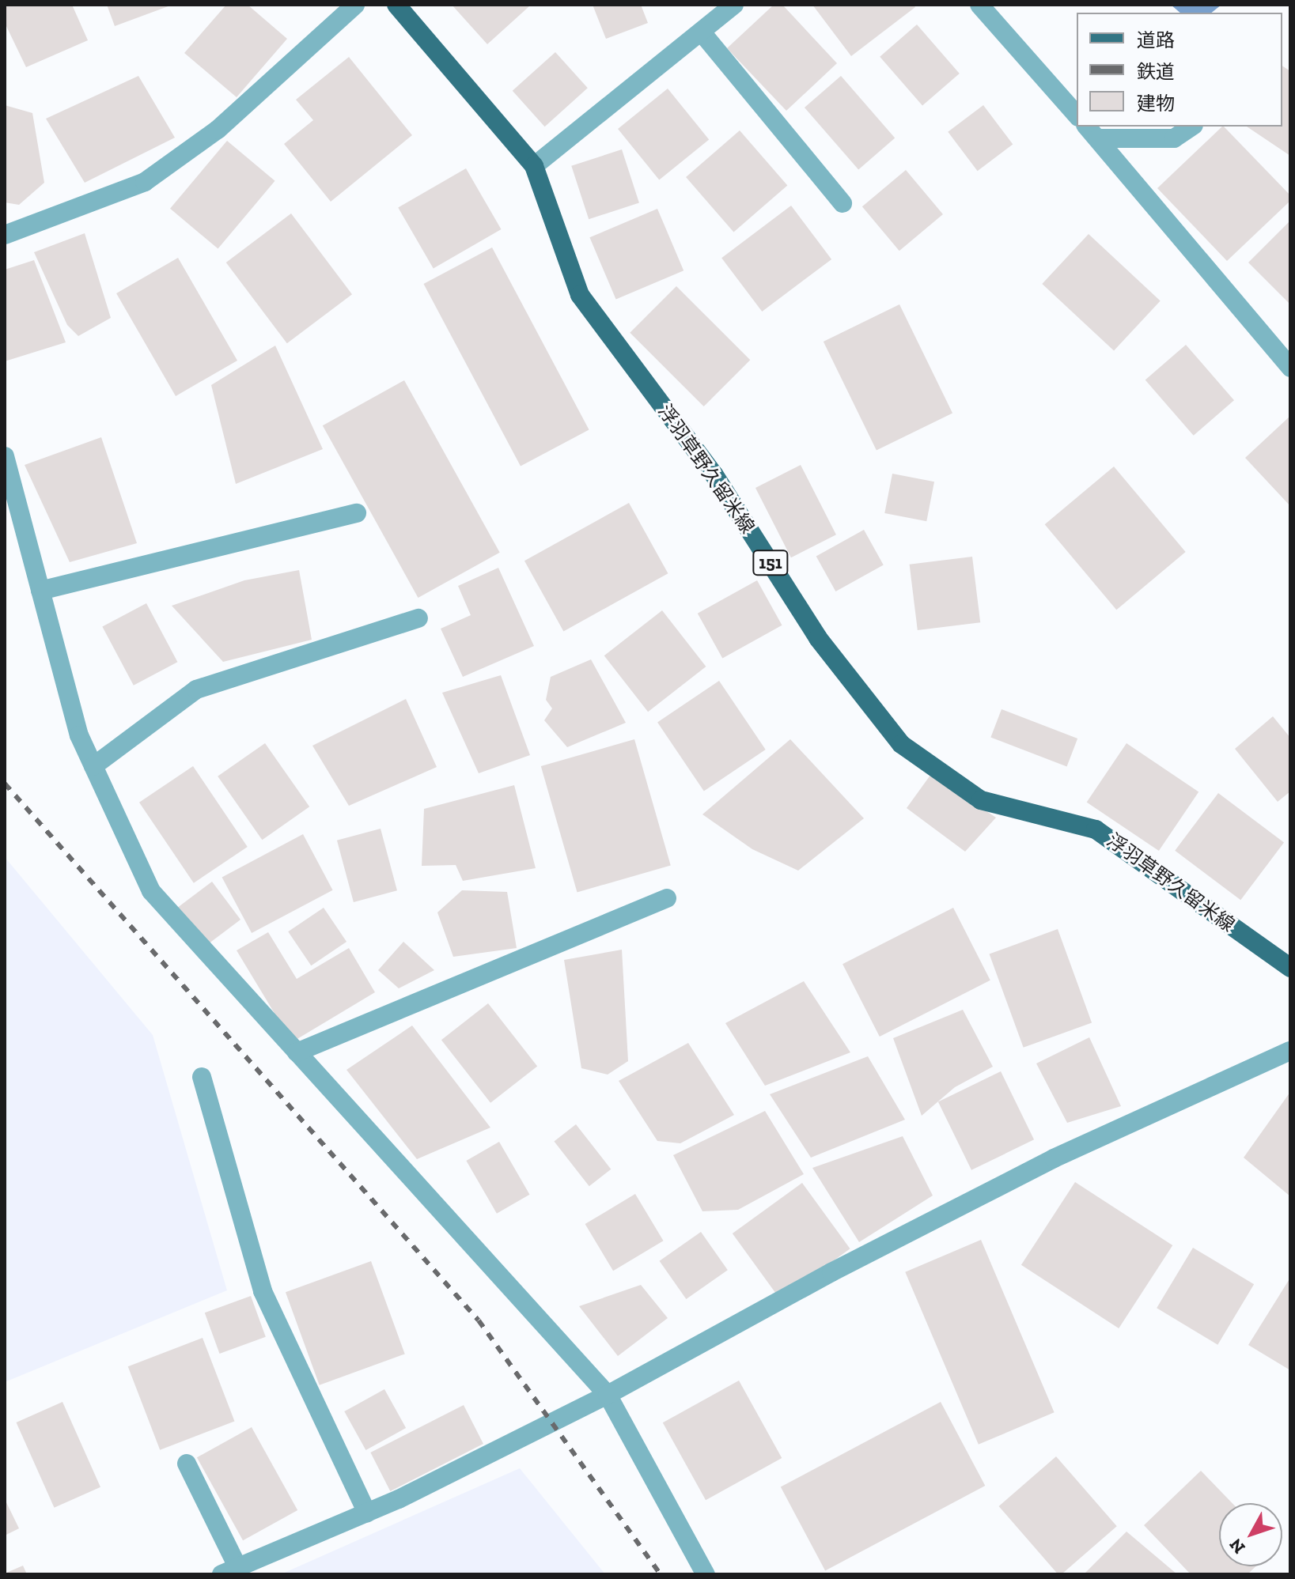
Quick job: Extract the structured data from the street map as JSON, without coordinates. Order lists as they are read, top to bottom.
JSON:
{
  "streets": {
    "main road": ["浮羽草野久留米線", "151"]
  },
  "legend": ["道路", "鉄道", "建物"],
  "north": "bottom left"
}
